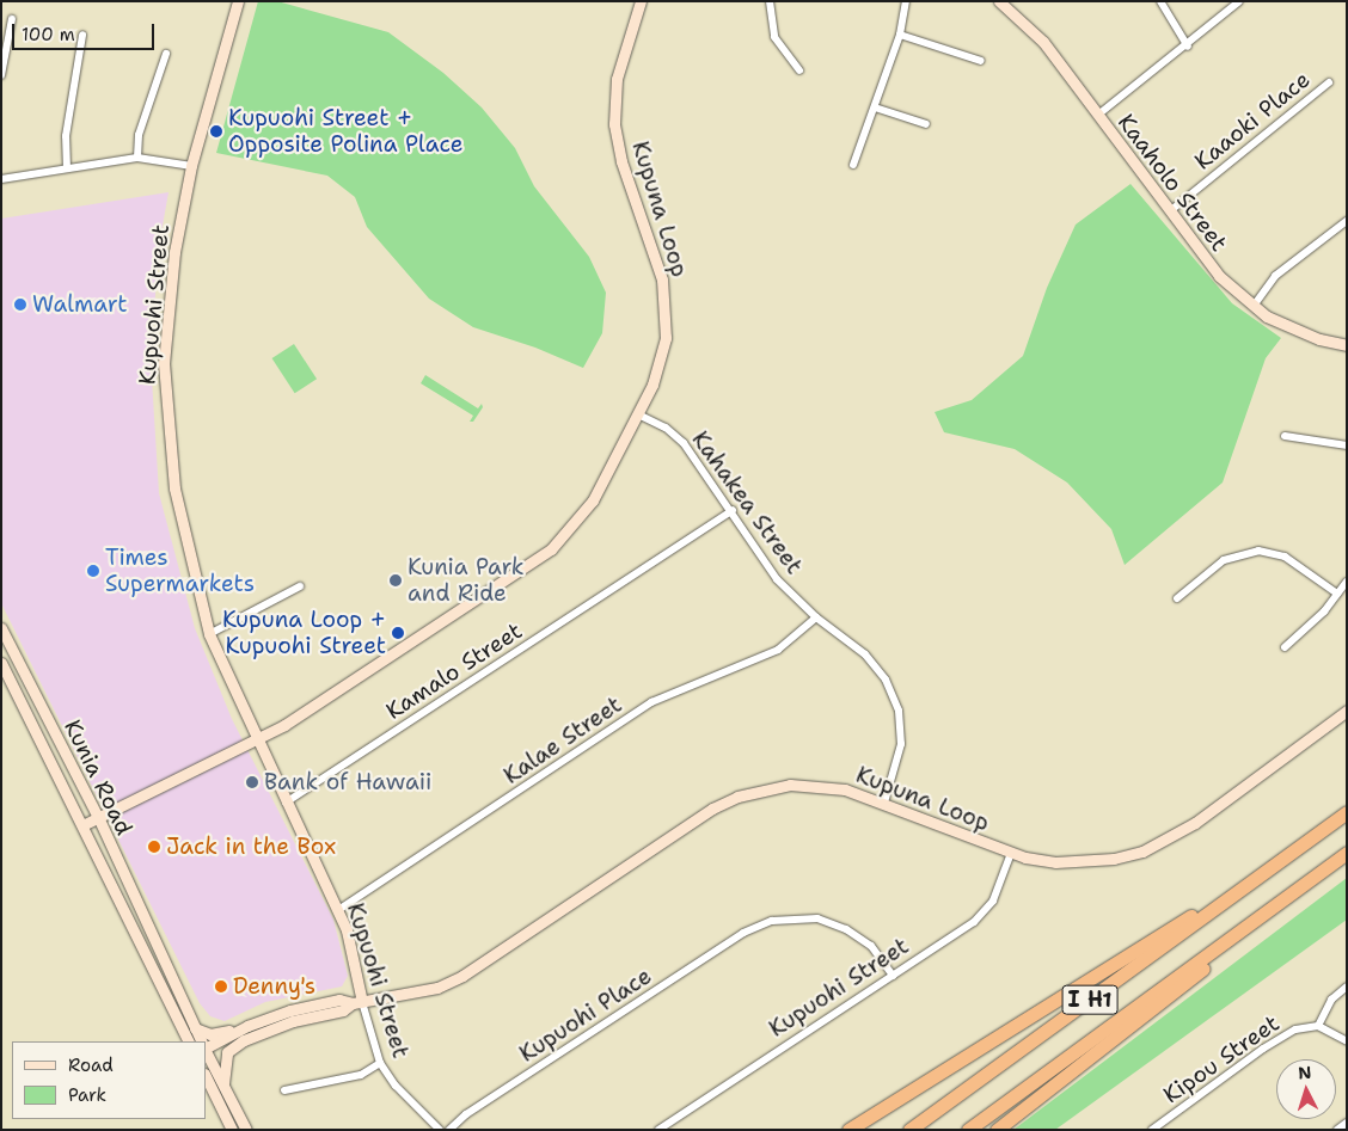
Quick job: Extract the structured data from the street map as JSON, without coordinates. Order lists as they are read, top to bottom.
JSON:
{
  "streets": {
    "highway": ["I H1"],
    "street": [
      "Kaaoki Place",
      "Kaaholo Street",
      "Kupuna Loop",
      "Kupuohi Street",
      "Kahakea Street",
      "Kamalo Street",
      "Kalae Street",
      "Kunia Road",
      "Kupuohi Place",
      "Kipou Street"
    ]
  },
  "crossings": [
    ["Kaaoki Place", "Kaaholo Street"],
    ["Kupuna Loop", "Kupuohi Street"],
    ["Kupuna Loop", "Kahakea Street"],
    ["Kupuna Loop", "Kunia Road"],
    ["Kupuohi Street", "Kamalo Street"],
    ["Kupuohi Street", "Kalae Street"],
    ["Kupuohi Street", "Kupuohi Place"],
    ["Kahakea Street", "Kamalo Street"],
    ["Kahakea Street", "Kalae Street"]
  ],
  "places": [
    "Kupuohi Street + Opposite Polina Place",
    "Walmart",
    "Times Supermarkets",
    "Kunia Park and Ride",
    "Kupuna Loop + Kupuohi Street",
    "Bank of Hawaii",
    "Jack in the Box",
    "Denny's"
  ],
  "legend": ["Road", "Park"],
  "scale_bar": "100 m",
  "north": "top"
}
